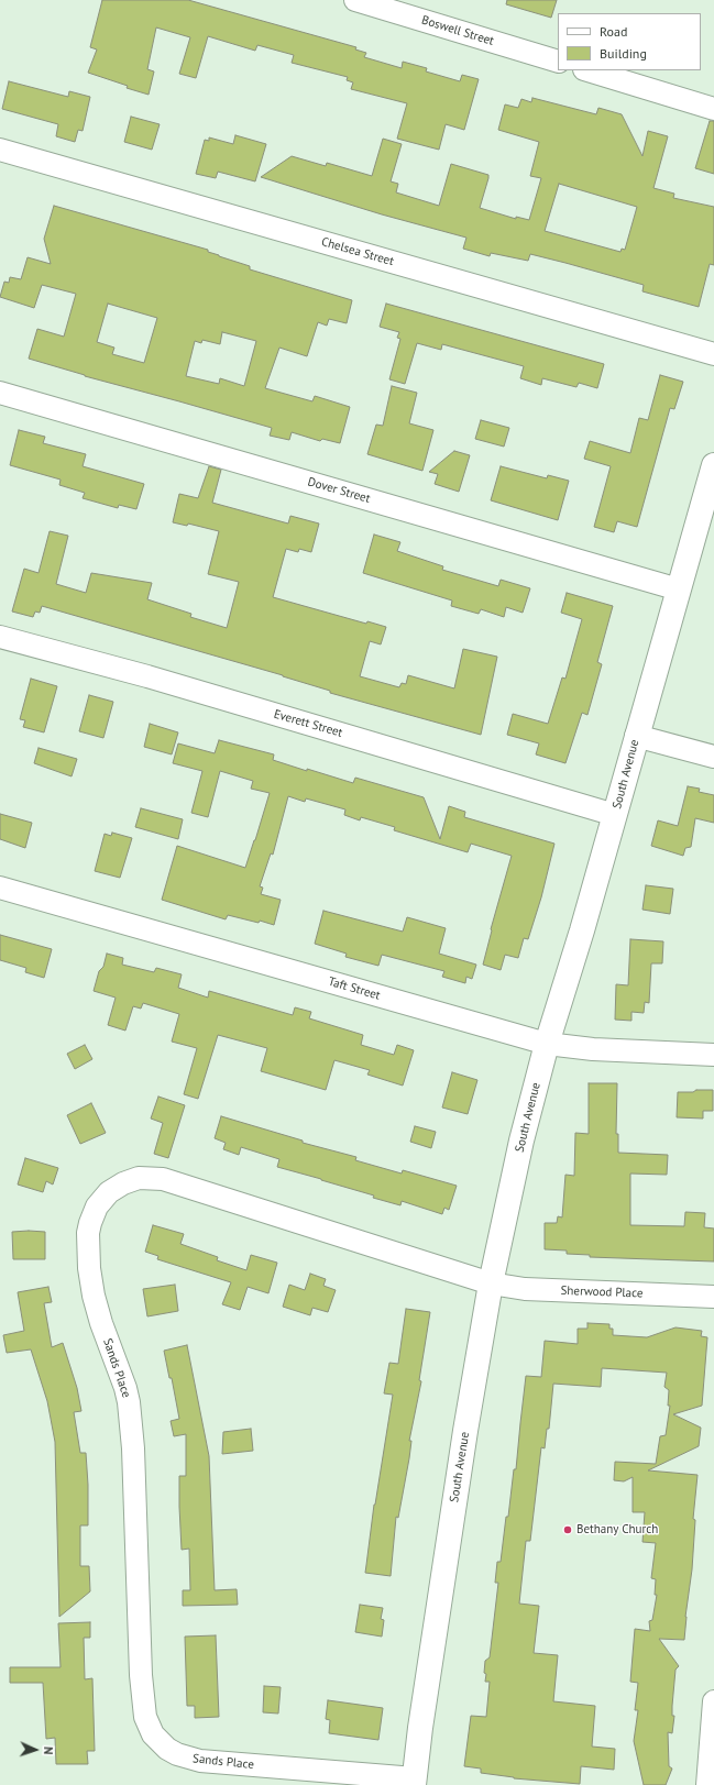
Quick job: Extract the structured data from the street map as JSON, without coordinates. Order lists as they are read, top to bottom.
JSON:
{
  "streets": {
    "main road": ["South Avenue"],
    "street": [
      "Boswell Street",
      "Chelsea Street",
      "Dover Street",
      "Everett Street",
      "Taft Street",
      "Sherwood Place",
      "Sands Place"
    ]
  },
  "crossings": [
    ["Dover Street", "South Avenue"],
    ["Everett Street", "South Avenue"],
    ["South Avenue", "Taft Street"],
    ["South Avenue", "Sherwood Place"],
    ["South Avenue", "Sands Place"],
    ["Sherwood Place", "Sands Place"]
  ],
  "places": ["Bethany Church"],
  "legend": ["Road", "Building"],
  "north": "right"
}
